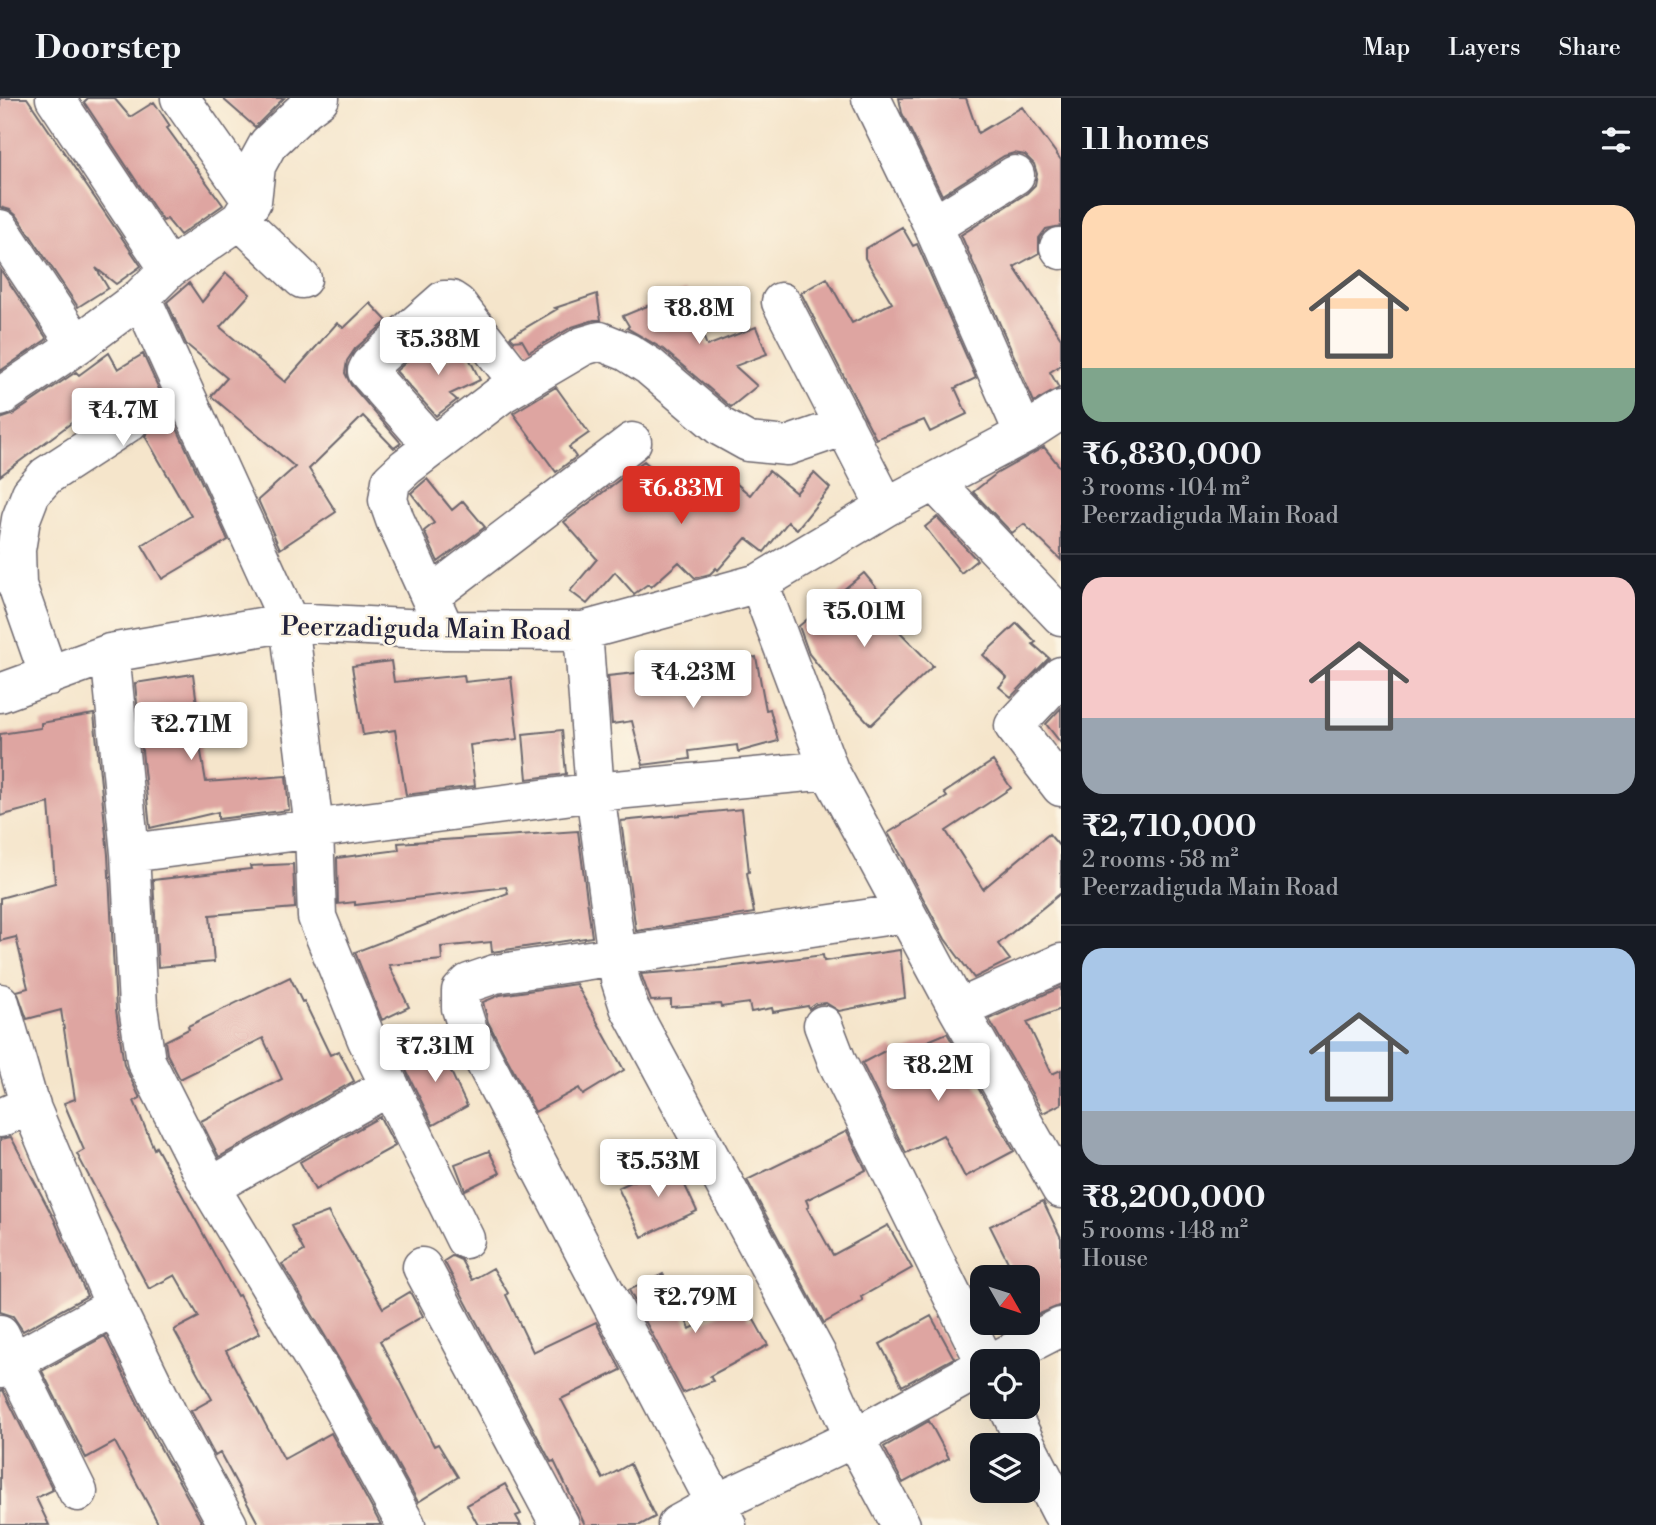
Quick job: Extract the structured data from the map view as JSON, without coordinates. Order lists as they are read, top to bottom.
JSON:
{
  "streets": {
    "street": ["Peerzadiguda Main Road"]
  },
  "north": "bottom right",
  "page": {
    "header": "Doorstep",
    "nav": ["Map", "Layers", "Share"],
    "heading": "11 homes",
    "list": [
      {
        "name": "₹6,830,000",
        "note": "3 rooms · 104 m² · Peerzadiguda Main Road"
      },
      {
        "name": "₹2,710,000",
        "note": "2 rooms · 58 m² · Peerzadiguda Main Road"
      },
      {
        "name": "₹8,200,000",
        "note": "5 rooms · 148 m² · House"
      }
    ],
    "price": [
      "₹8.8M",
      "₹5.38M",
      "₹4.7M",
      "₹6.83M",
      "₹5.01M",
      "₹4.23M",
      "₹2.71M",
      "₹7.31M",
      "₹8.2M",
      "₹5.53M",
      "₹2.79M"
    ]
  }
}
